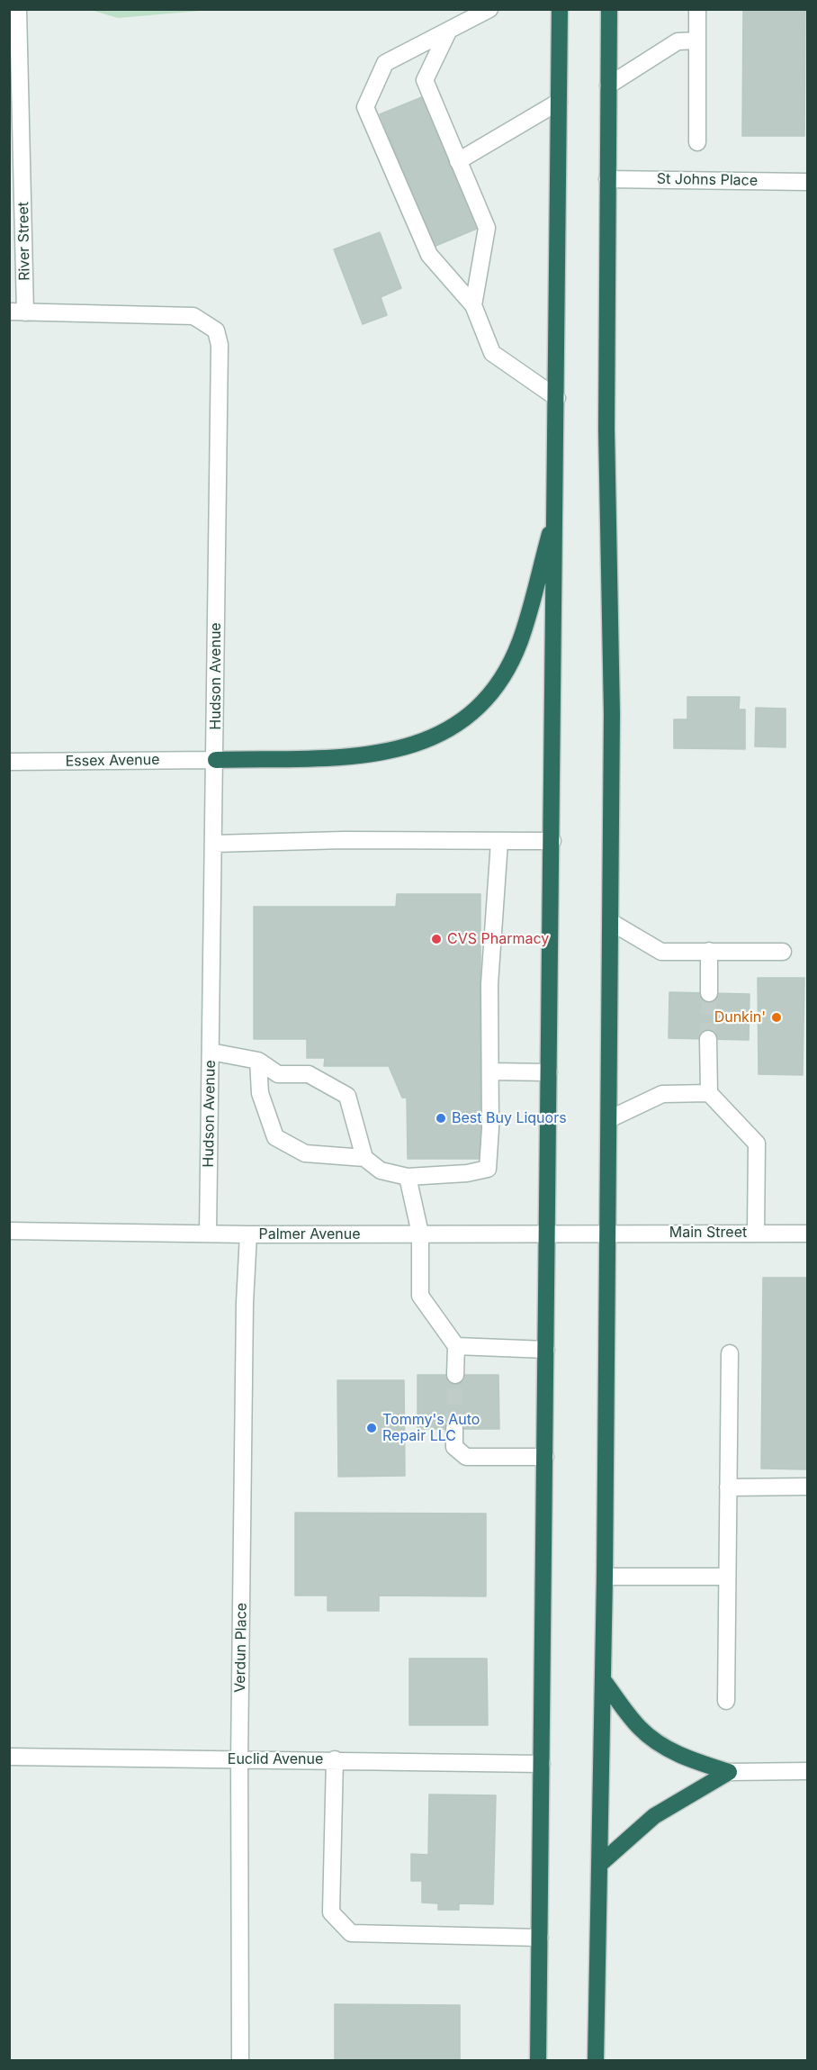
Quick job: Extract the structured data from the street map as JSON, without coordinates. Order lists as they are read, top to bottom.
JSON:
{
  "streets": {
    "street": [
      "St Johns Place",
      "River Street",
      "Hudson Avenue",
      "Essex Avenue",
      "Main Street",
      "Palmer Avenue",
      "Verdun Place",
      "Euclid Avenue"
    ]
  },
  "crossings": [
    ["River Street", "Hudson Avenue"],
    ["Hudson Avenue", "Essex Avenue"],
    ["Hudson Avenue", "Palmer Avenue"],
    ["Main Street", "Palmer Avenue"],
    ["Palmer Avenue", "Verdun Place"],
    ["Verdun Place", "Euclid Avenue"]
  ],
  "places": [
    "CVS Pharmacy",
    "Dunkin'",
    "Best Buy Liquors",
    "Tommy's Auto Repair LLC"
  ]
}
